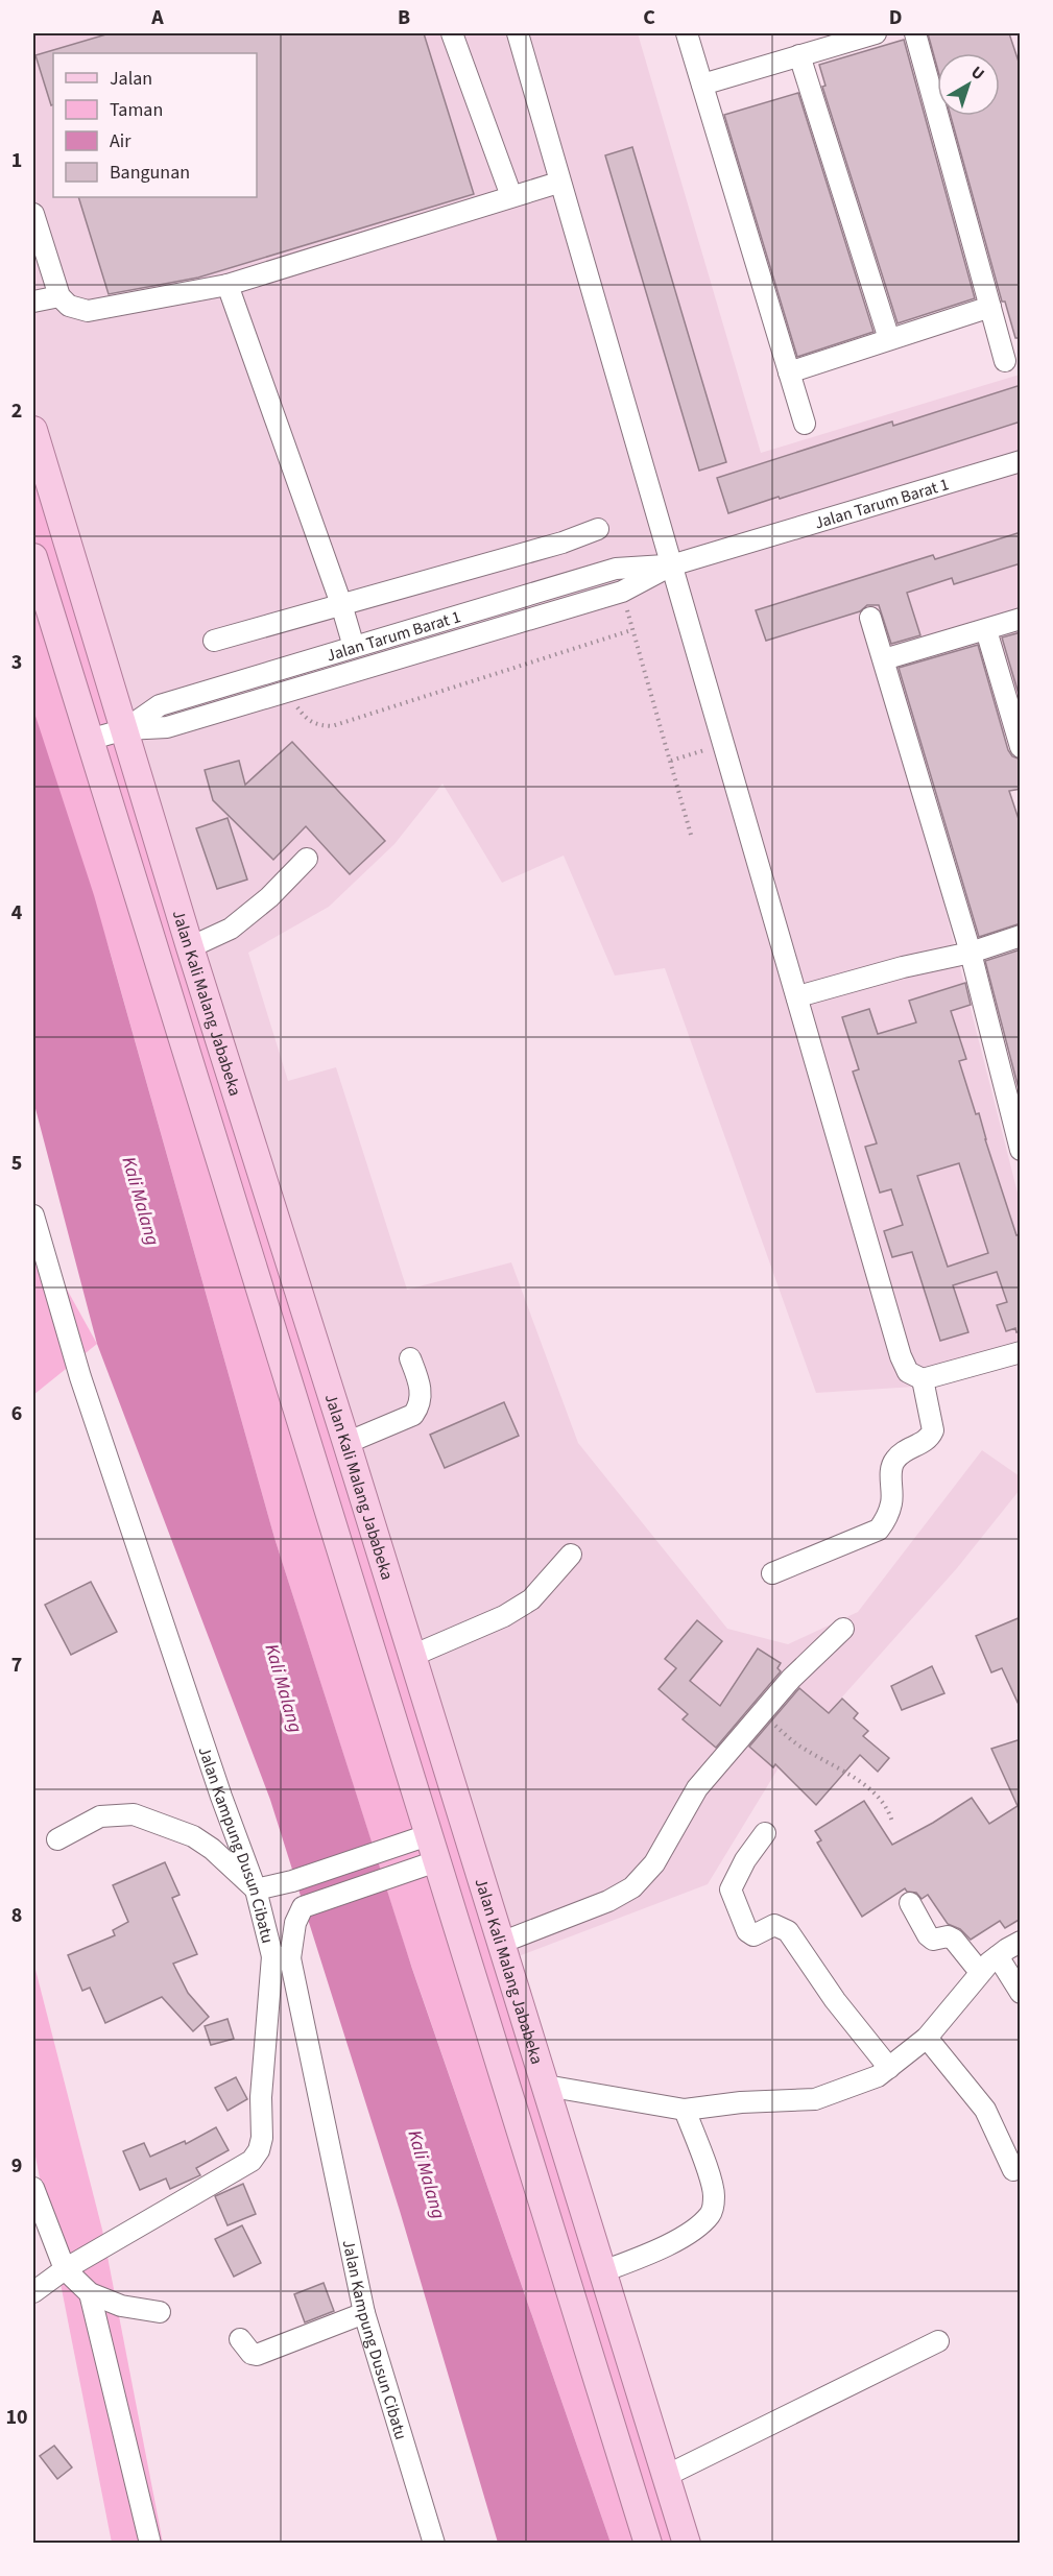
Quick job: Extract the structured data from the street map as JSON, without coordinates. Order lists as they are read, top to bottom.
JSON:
{
  "streets": {
    "main road": ["Jalan Kali Malang Jababeka"],
    "street": ["Jalan Tarum Barat 1", "Jalan Kampung Dusun Cibatu"]
  },
  "crossings": [
    ["Jalan Tarum Barat 1", "Jalan Kali Malang Jababeka"]
  ],
  "water": ["Kali Malang"],
  "legend": [
    "Jalan",
    "Taman",
    "Air",
    "Bangunan"
  ],
  "north": "top right",
  "grid": {
    "columns": [
      "A",
      "B",
      "C",
      "D"
    ],
    "rows": [
      "1",
      "2",
      "3",
      "4",
      "5",
      "6",
      "7",
      "8",
      "9",
      "10"
    ]
  }
}
